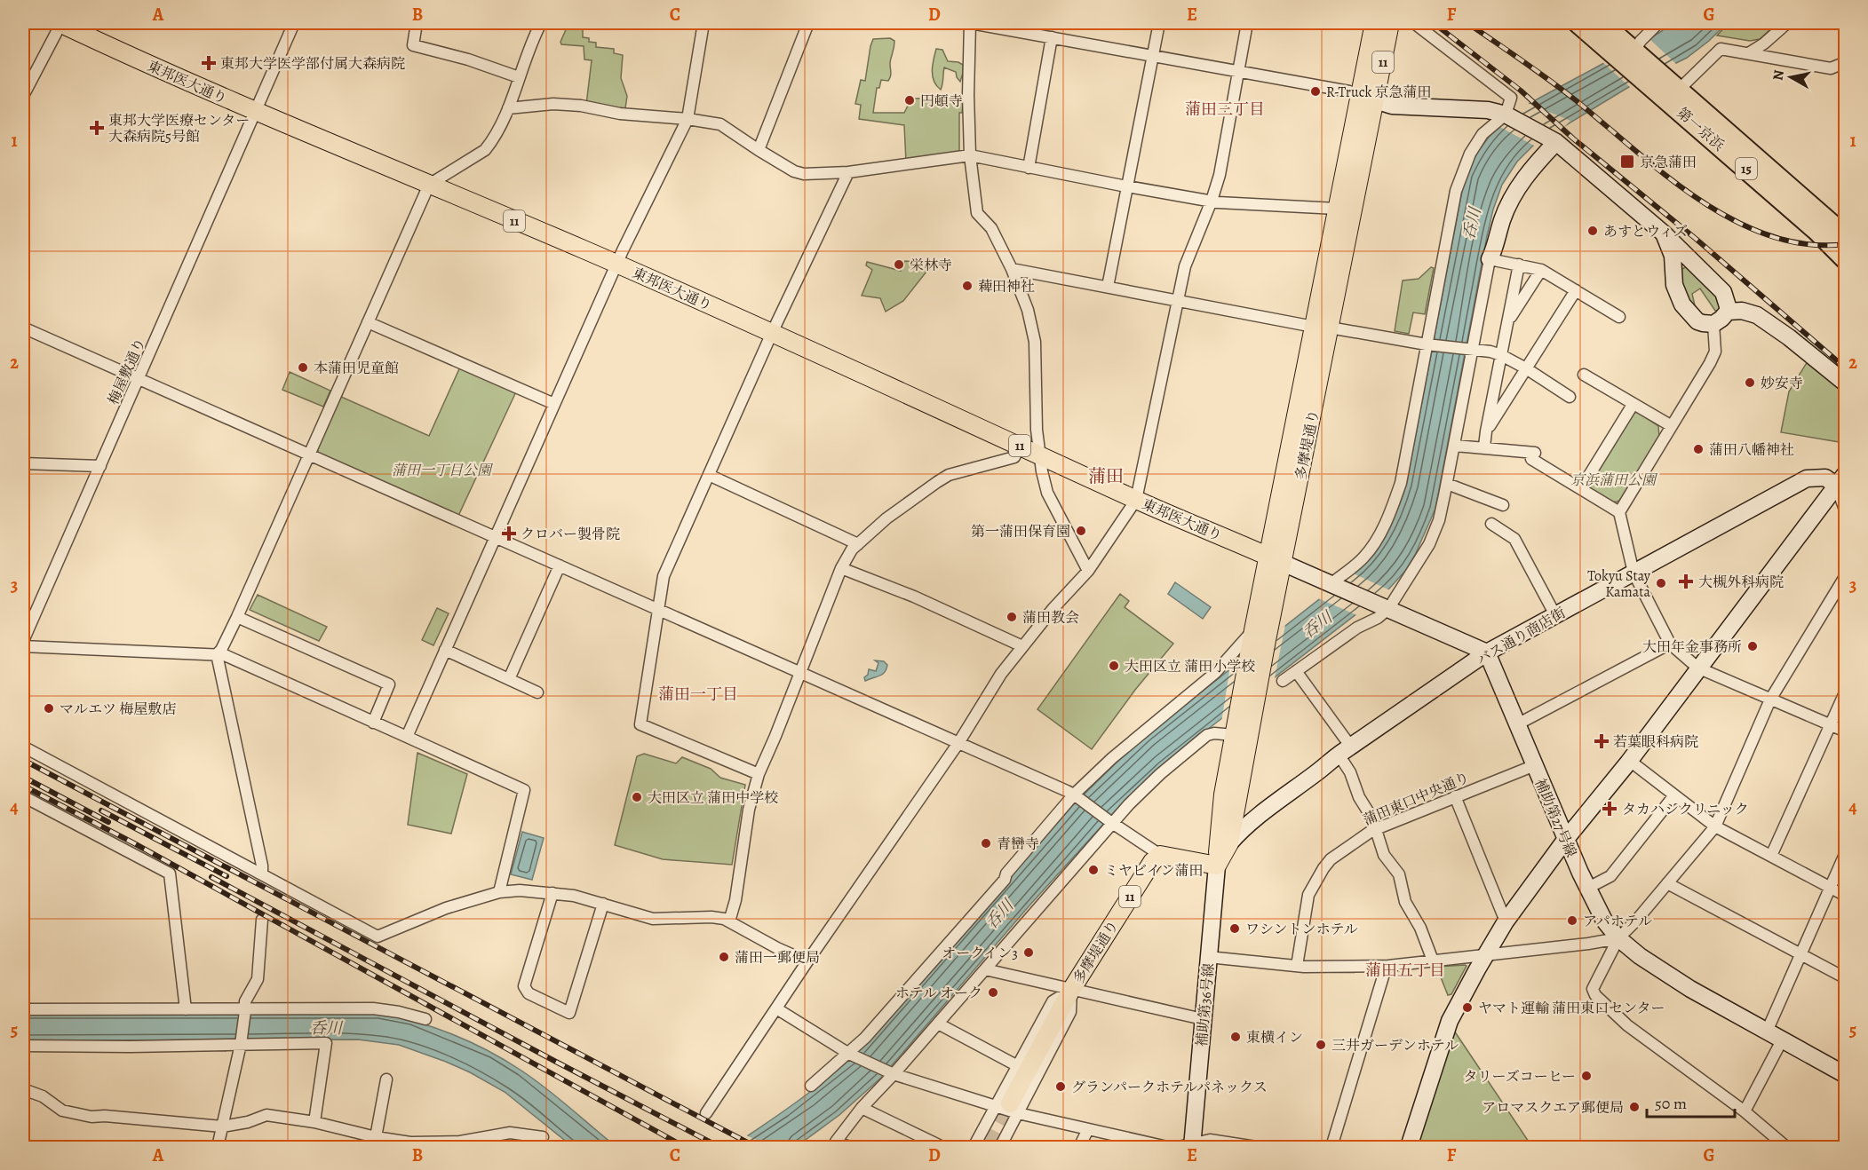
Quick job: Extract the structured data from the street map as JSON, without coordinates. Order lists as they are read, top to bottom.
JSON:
{
  "streets": {
    "highway": ["第一京浜", "15"],
    "main road": ["11", "東邦医大通り", "多摩堤通り"],
    "street": [
      "梅屋敷通り",
      "バス通り商店街",
      "蒲田東口中央通り",
      "補助第27号線",
      "補助第36号線"
    ]
  },
  "crossings": [
    ["東邦医大通り", "梅屋敷通り"],
    ["東邦医大通り", "多摩堤通り"],
    ["多摩堤通り", "バス通り商店街"],
    ["多摩堤通り", "補助第36号線"],
    ["バス通り商店街", "補助第27号線"],
    ["蒲田東口中央通り", "補助第27号線"]
  ],
  "districts": [
    "蒲田三丁目",
    "蒲田",
    "蒲田一丁目",
    "蒲田五丁目"
  ],
  "water": ["呑川"],
  "parks": ["蒲田一丁目公園", "京浜蒲田公園"],
  "places": {
    "health": [
      "東邦大学医学部付属大森病院",
      "東邦大学医療センター 大森病院5号館",
      "クロバー製骨院",
      "大槻外科病院",
      "若葉眼科病院",
      "タカハシクリニック"
    ],
    "other": [
      "R-Truck 京急蒲田",
      "円頓寺",
      "あすとウィズ",
      "栄林寺",
      "薭田神社",
      "本蒲田児童館",
      "妙安寺",
      "蒲田八幡神社",
      "第一蒲田保育園",
      "Tokyu Stay Kamata",
      "蒲田教会",
      "大田年金事務所",
      "大田区立 蒲田小学校",
      "マルエツ 梅屋敷店",
      "大田区立 蒲田中学校",
      "青巒寺",
      "ミヤビイン蒲田",
      "アパホテル",
      "ワシントンホテル",
      "オークイン3",
      "蒲田一郵便局",
      "ホテル オーク",
      "ヤマト運輸 蒲田東口センター",
      "東横イン",
      "三井ガーデンホテル",
      "タリーズコーヒー",
      "グランパークホテルパネックス",
      "アロマスクエア郵便局"
    ],
    "transit": ["京急蒲田"]
  },
  "scale_bar": "50 m",
  "north": "left",
  "grid": {
    "columns": [
      "A",
      "B",
      "C",
      "D",
      "E",
      "F",
      "G"
    ],
    "rows": [
      "1",
      "2",
      "3",
      "4",
      "5"
    ]
  }
}
